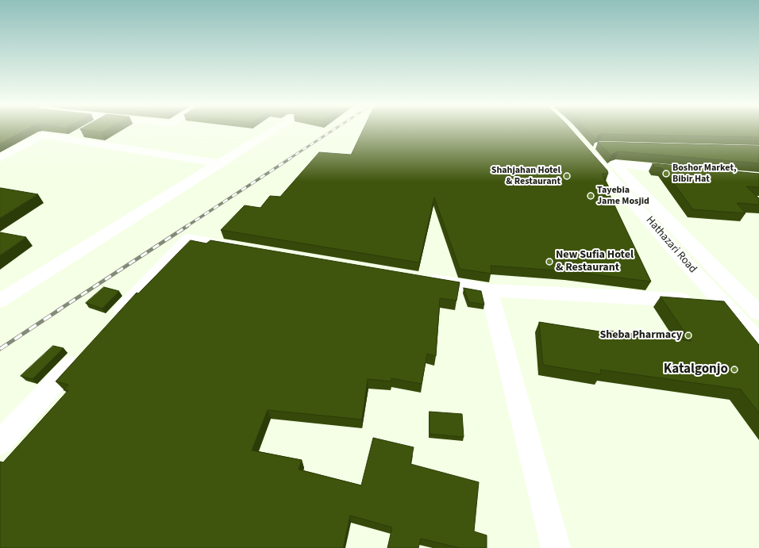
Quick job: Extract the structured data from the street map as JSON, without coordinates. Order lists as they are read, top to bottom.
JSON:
{
  "streets": {
    "main road": ["Hathazari Road"]
  },
  "places": [
    "Boshor Market, Bibir Hat",
    "Shahjahan Hotel & Restaurant",
    "Tayebia Jame Mosjid",
    "New Sufia Hotel & Restaurant",
    "Sheba Pharmacy",
    "Katalgonjo"
  ]
}
